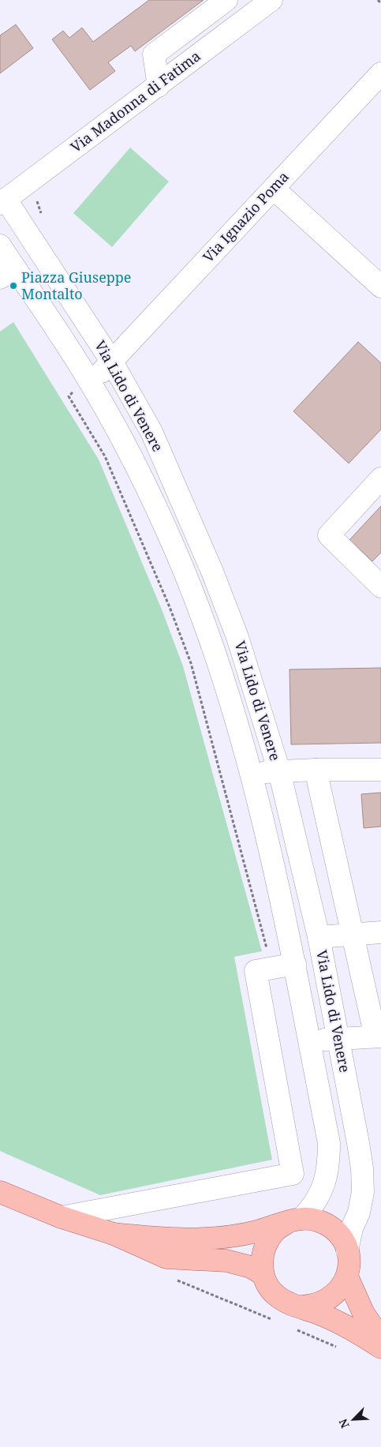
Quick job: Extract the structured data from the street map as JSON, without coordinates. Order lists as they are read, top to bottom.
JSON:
{
  "streets": {
    "street": ["Via Madonna di Fatima", "Via Ignazio Poma", "Via Lido di Venere"]
  },
  "crossings": [
    ["Via Madonna di Fatima", "Via Lido di Venere"],
    ["Via Ignazio Poma", "Via Lido di Venere"]
  ],
  "places": ["Piazza Giuseppe Montalto"],
  "north": "bottom left"
}
